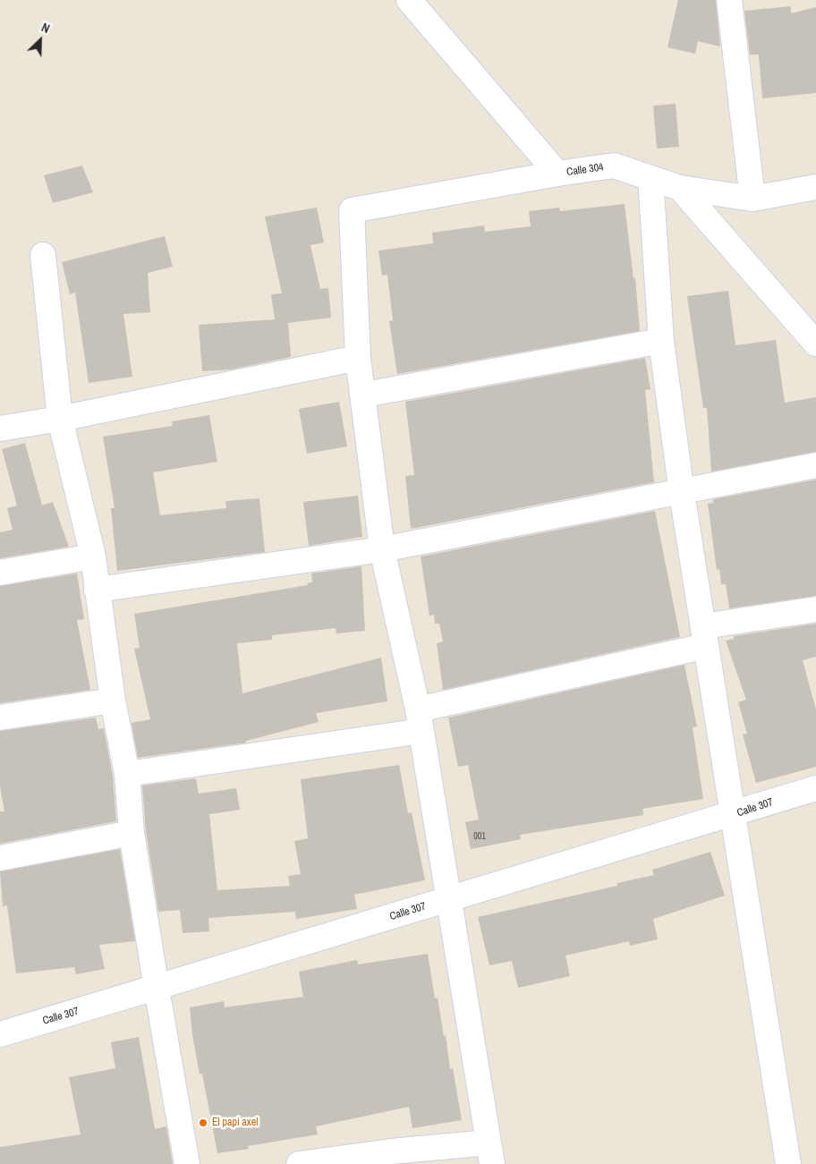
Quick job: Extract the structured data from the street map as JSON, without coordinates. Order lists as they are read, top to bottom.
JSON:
{
  "streets": {
    "street": ["Calle 304", "Calle 307"]
  },
  "places": ["El papi axel"],
  "house_numbers": ["001"],
  "north": "top right"
}
